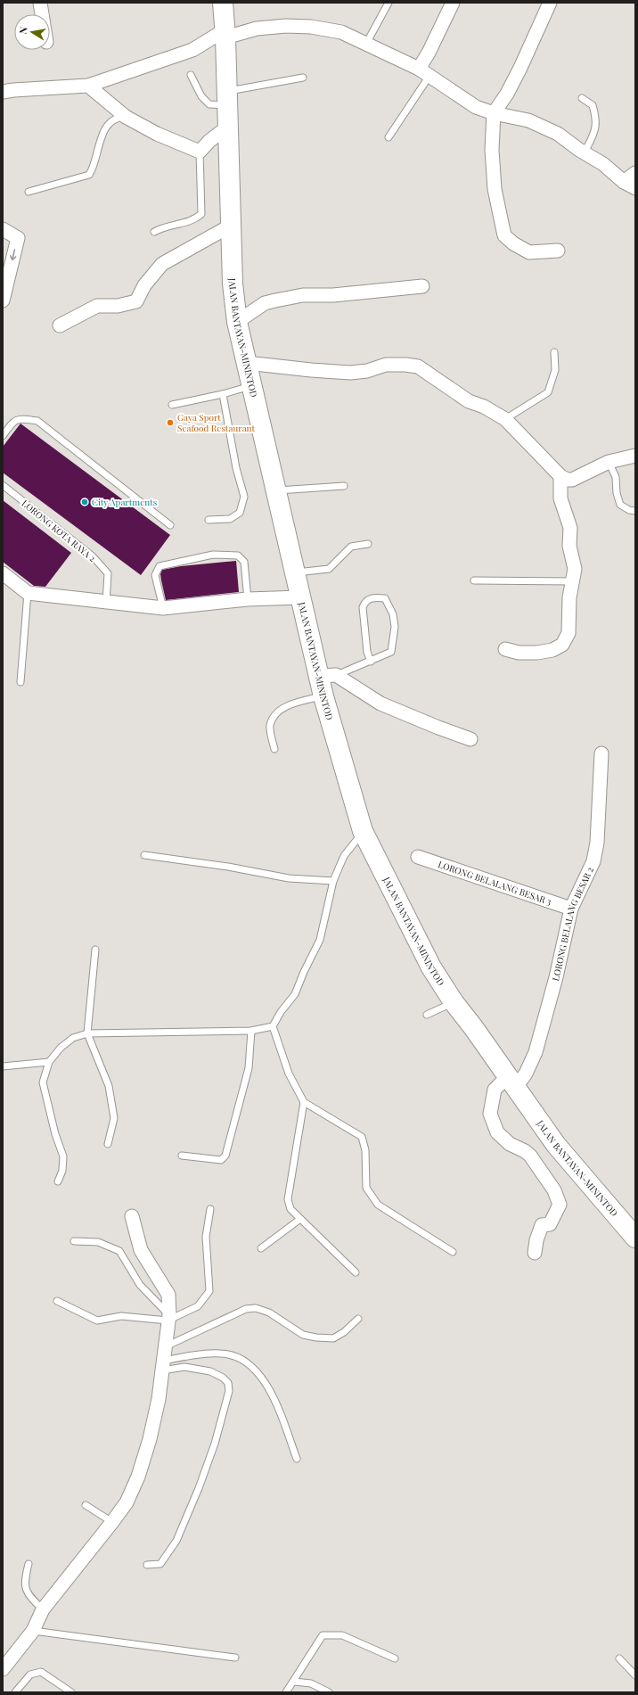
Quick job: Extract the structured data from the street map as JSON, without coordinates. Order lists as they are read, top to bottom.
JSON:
{
  "streets": {
    "main road": ["JALAN BANTAYAN-MININTOD"],
    "street": ["LORONG BELALANG BESAR 3", "LORONG BELALANG BESAR 2"],
    "lane": ["LORONG KOTA RAYA 2"]
  },
  "crossings": [
    ["JALAN BANTAYAN-MININTOD", "LORONG BELALANG BESAR 2"],
    ["LORONG BELALANG BESAR 3", "LORONG BELALANG BESAR 2"]
  ],
  "places": ["Gaya Sport Seafood Restaurant", "City Apartments"],
  "north": "left"
}
